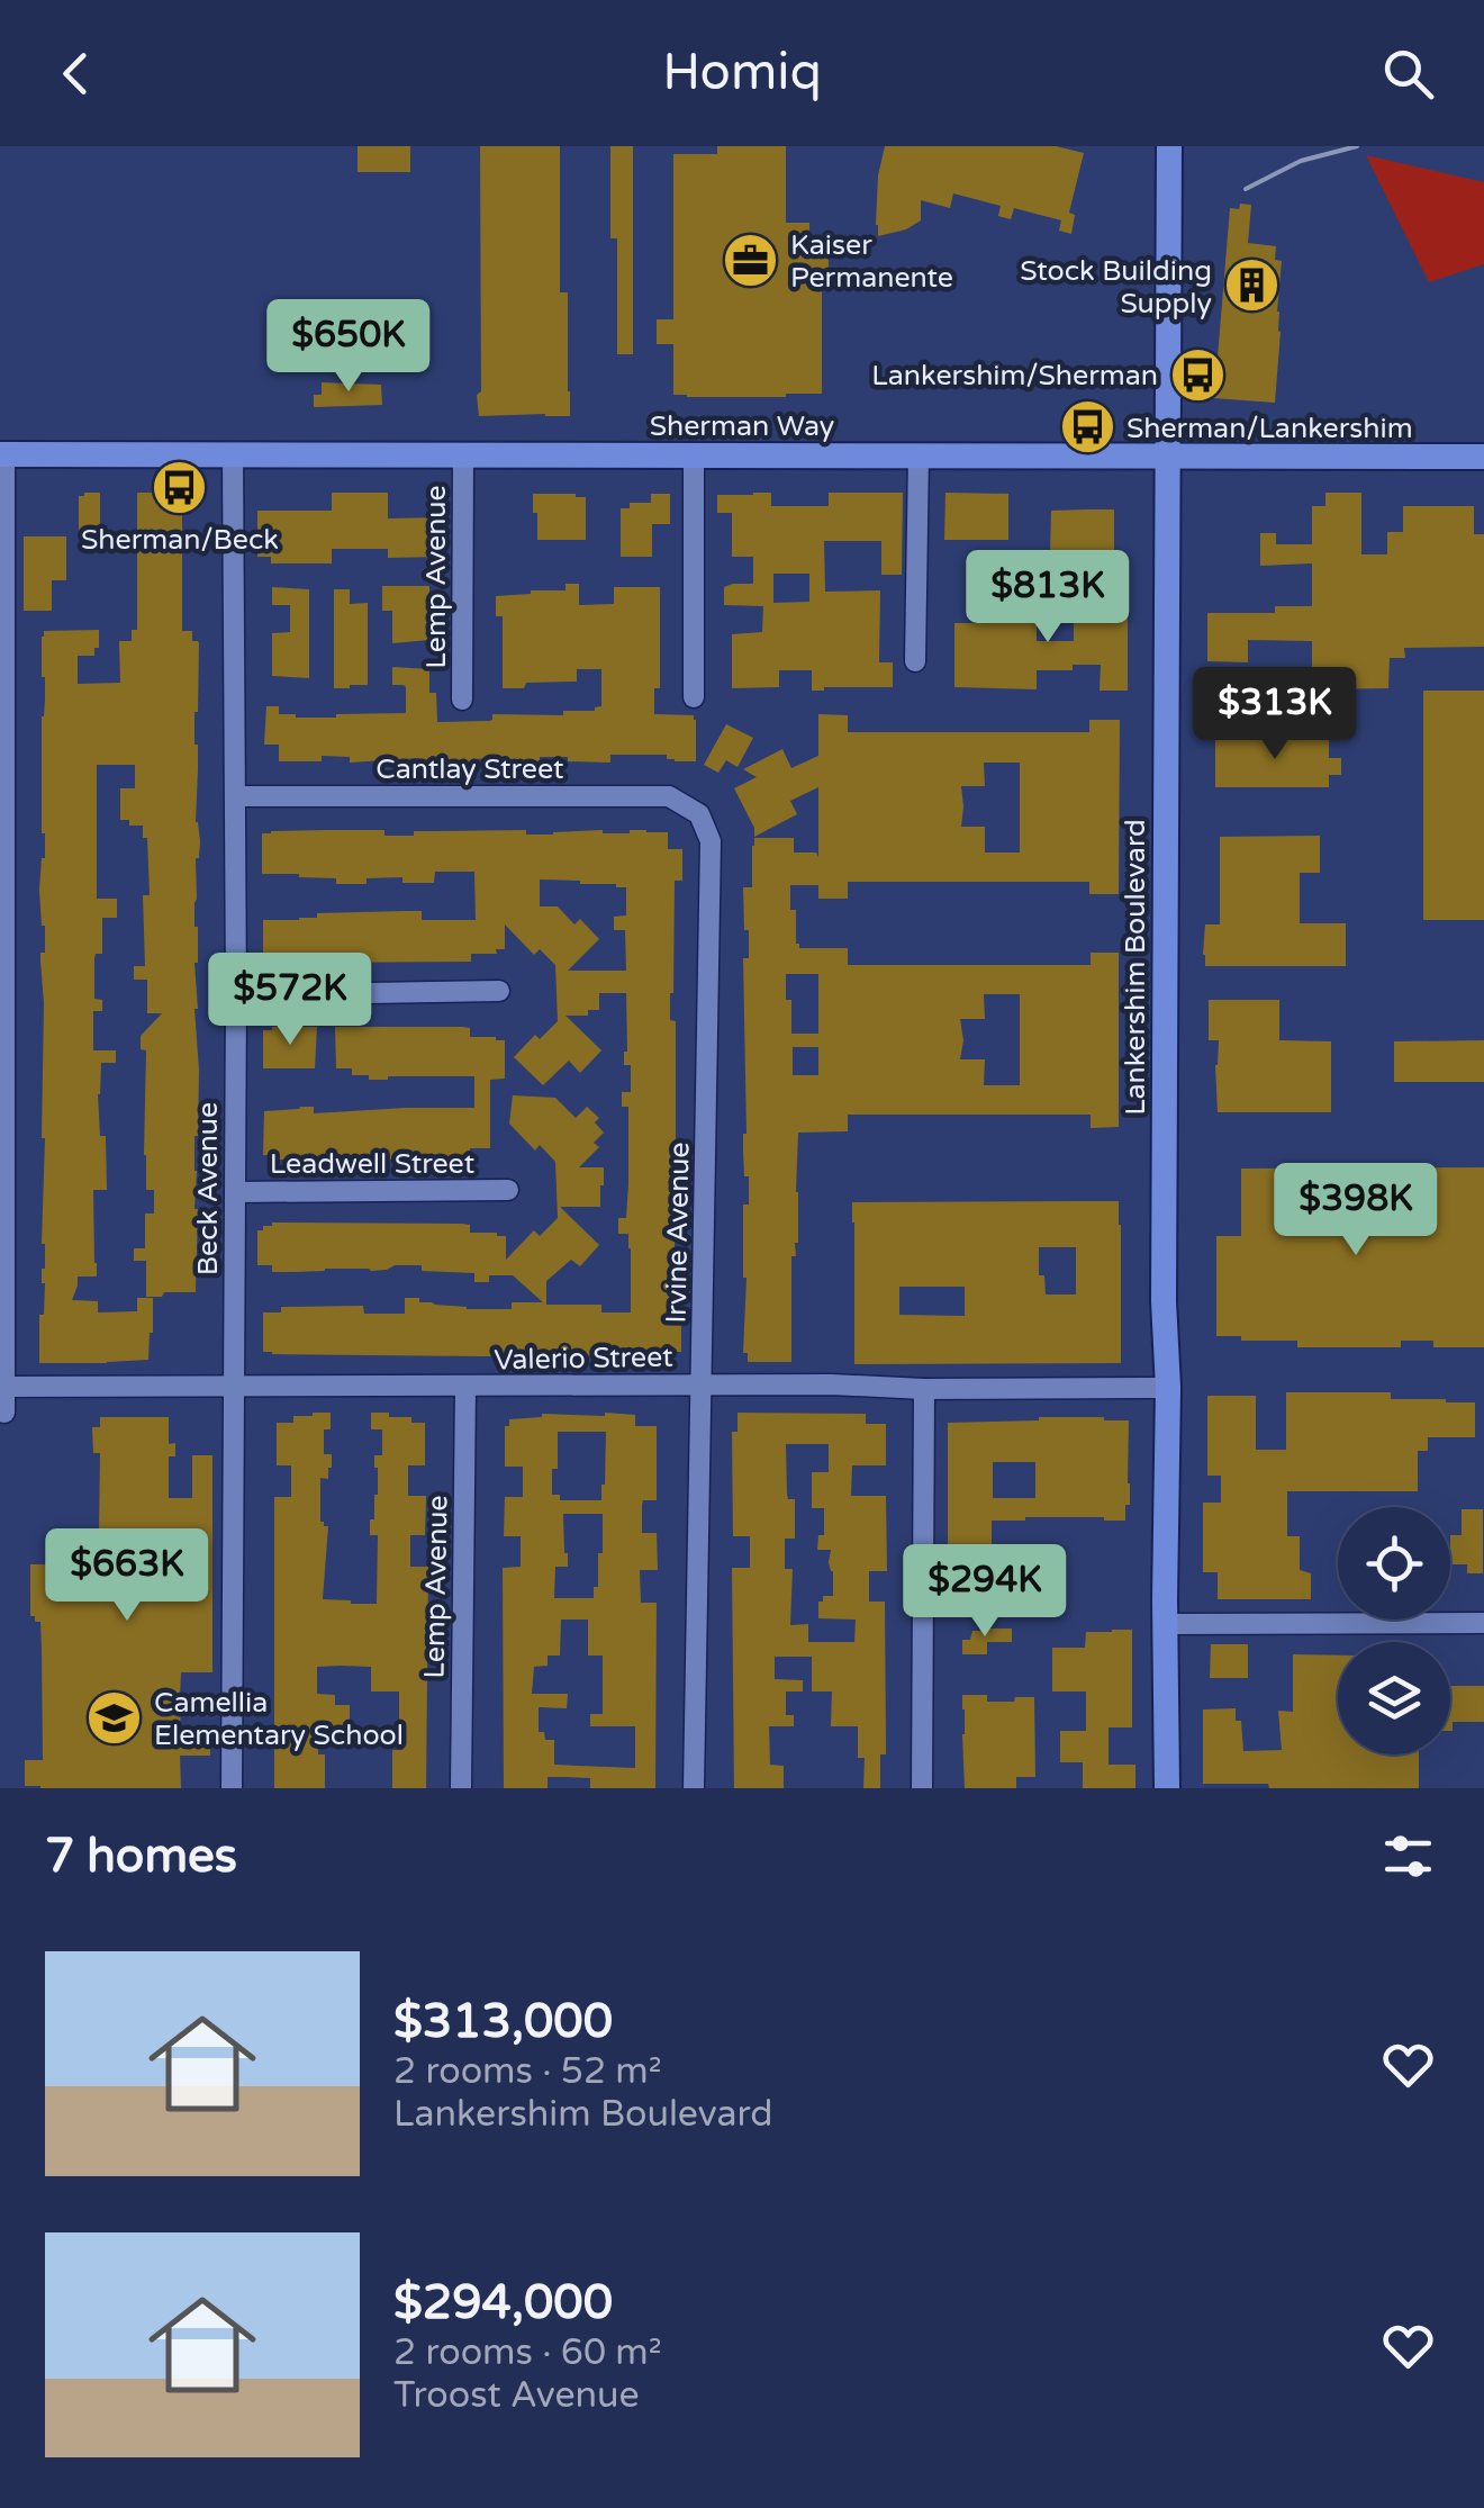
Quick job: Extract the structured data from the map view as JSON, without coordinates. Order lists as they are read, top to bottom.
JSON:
{
  "streets": {
    "main road": ["Sherman Way", "Lankershim Boulevard"],
    "street": [
      "Lemp Avenue",
      "Cantlay Street",
      "Leadwell Street",
      "Beck Avenue",
      "Irvine Avenue",
      "Valerio Street"
    ]
  },
  "crossings": [
    ["Sherman Way", "Lemp Avenue"],
    ["Sherman Way", "Lankershim Boulevard"],
    ["Sherman Way", "Beck Avenue"],
    ["Lemp Avenue", "Valerio Street"],
    ["Cantlay Street", "Beck Avenue"],
    ["Cantlay Street", "Irvine Avenue"],
    ["Lankershim Boulevard", "Valerio Street"],
    ["Leadwell Street", "Beck Avenue"],
    ["Beck Avenue", "Valerio Street"],
    ["Irvine Avenue", "Valerio Street"]
  ],
  "places": {
    "office": ["Kaiser Permanente"],
    "building": ["Stock Building Supply"],
    "bus stop": ["Lankershim/Sherman", "Sherman/Lankershim", "Sherman/Beck"],
    "school or university": ["Camellia Elementary School"]
  },
  "page": {
    "header": "Homiq",
    "price": [
      "$650K",
      "$813K",
      "$313K",
      "$572K",
      "$398K",
      "$663K",
      "$294K"
    ],
    "heading": "7 homes",
    "list": [
      {
        "name": "$313,000",
        "note": "2 rooms · 52 m² · Lankershim Boulevard"
      },
      {
        "name": "$294,000",
        "note": "2 rooms · 60 m² · Troost Avenue"
      }
    ]
  }
}
